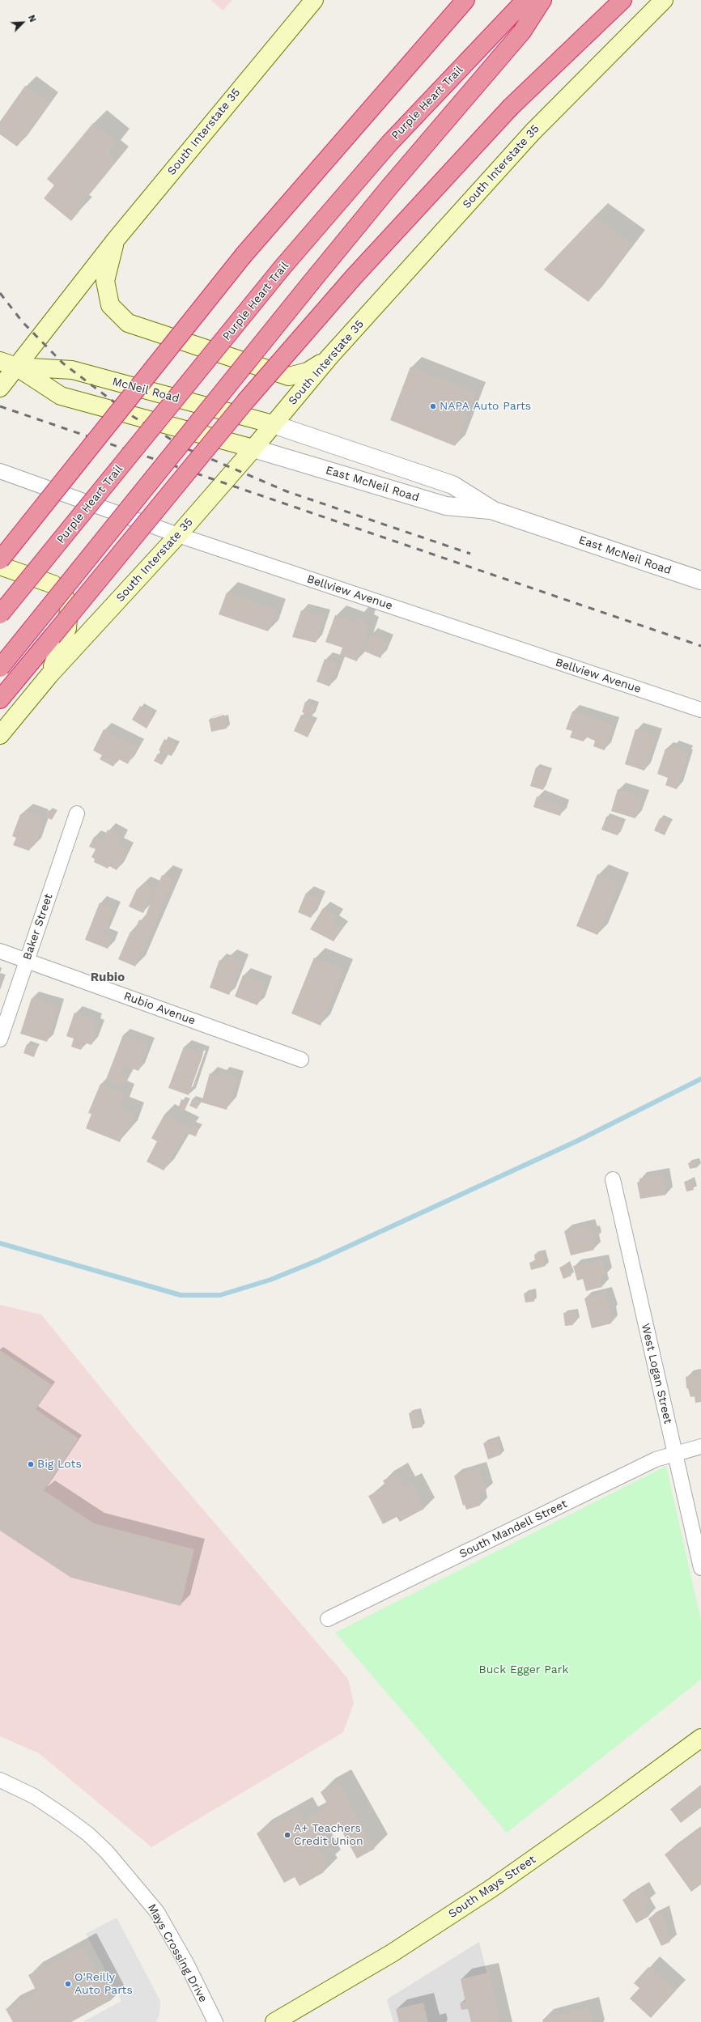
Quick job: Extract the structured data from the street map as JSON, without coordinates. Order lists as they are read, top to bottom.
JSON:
{
  "streets": {
    "highway": ["Purple Heart Trail"],
    "main road": ["South Interstate 35", "McNeil Road", "South Mays Street"],
    "street": [
      "East McNeil Road",
      "Bellview Avenue",
      "Baker Street",
      "Rubio Avenue",
      "West Logan Street",
      "South Mandell Street",
      "Mays Crossing Drive"
    ]
  },
  "crossings": [
    ["South Interstate 35", "McNeil Road"],
    ["South Interstate 35", "East McNeil Road"],
    ["South Interstate 35", "Bellview Avenue"],
    ["McNeil Road", "East McNeil Road"],
    ["Baker Street", "Rubio Avenue"],
    ["West Logan Street", "South Mandell Street"]
  ],
  "districts": ["Rubio"],
  "parks": ["Buck Egger Park"],
  "places": [
    "NAPA Auto Parts",
    "Big Lots",
    "A+ Teachers Credit Union",
    "O'Reilly Auto Parts"
  ],
  "north": "top right"
}
